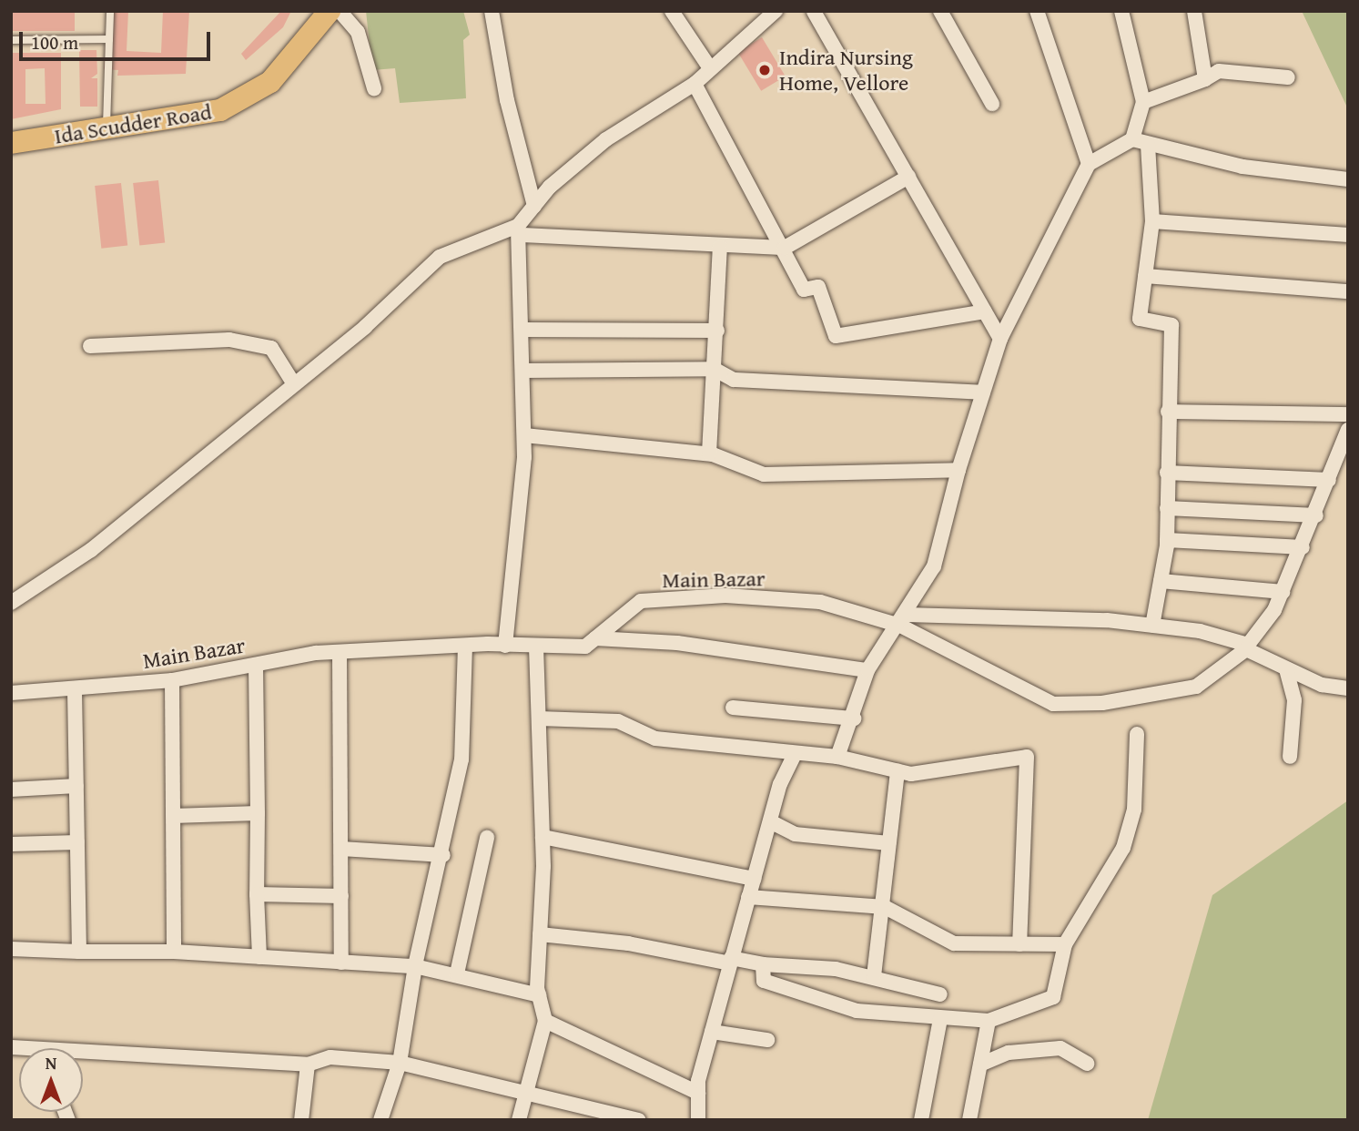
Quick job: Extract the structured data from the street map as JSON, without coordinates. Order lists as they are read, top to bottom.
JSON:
{
  "streets": {
    "main road": ["Ida Scudder Road"],
    "street": ["Main Bazar"]
  },
  "places": ["Indira Nursing Home, Vellore"],
  "scale_bar": "100 m",
  "north": "top"
}
